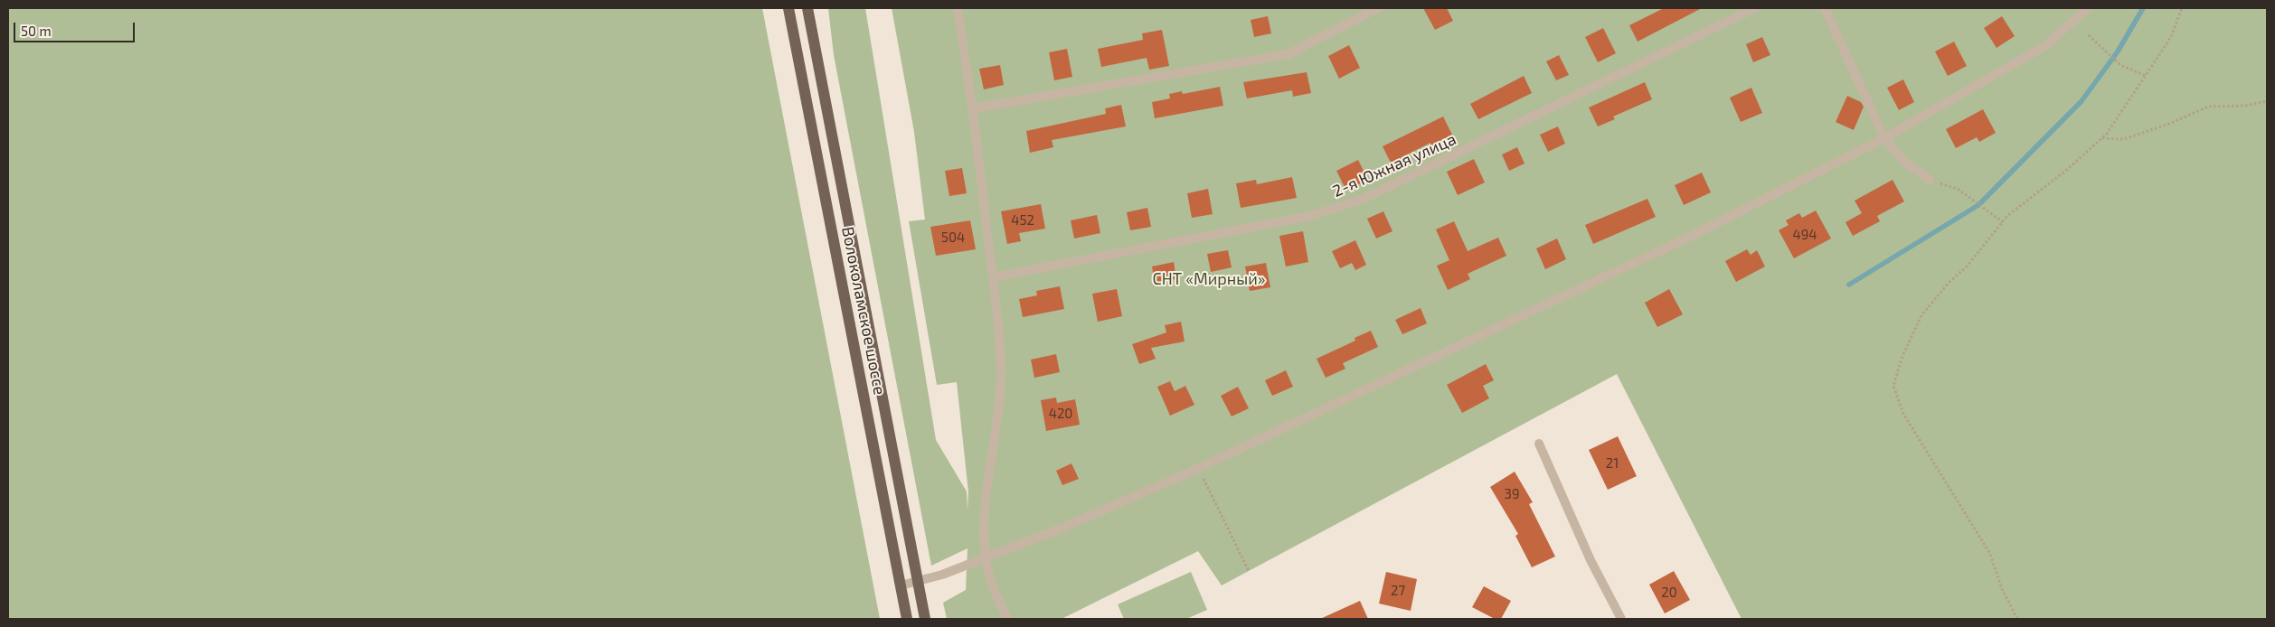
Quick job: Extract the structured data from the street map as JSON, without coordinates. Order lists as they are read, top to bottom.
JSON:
{
  "streets": {
    "main road": ["Волоколамское шоссе"],
    "lane": ["2-я Южная улица"]
  },
  "parks": ["СНТ «Мирный»"],
  "house_numbers": [
    "452",
    "494",
    "504",
    "420",
    "21",
    "39",
    "27",
    "20"
  ],
  "scale_bar": "50 m"
}
